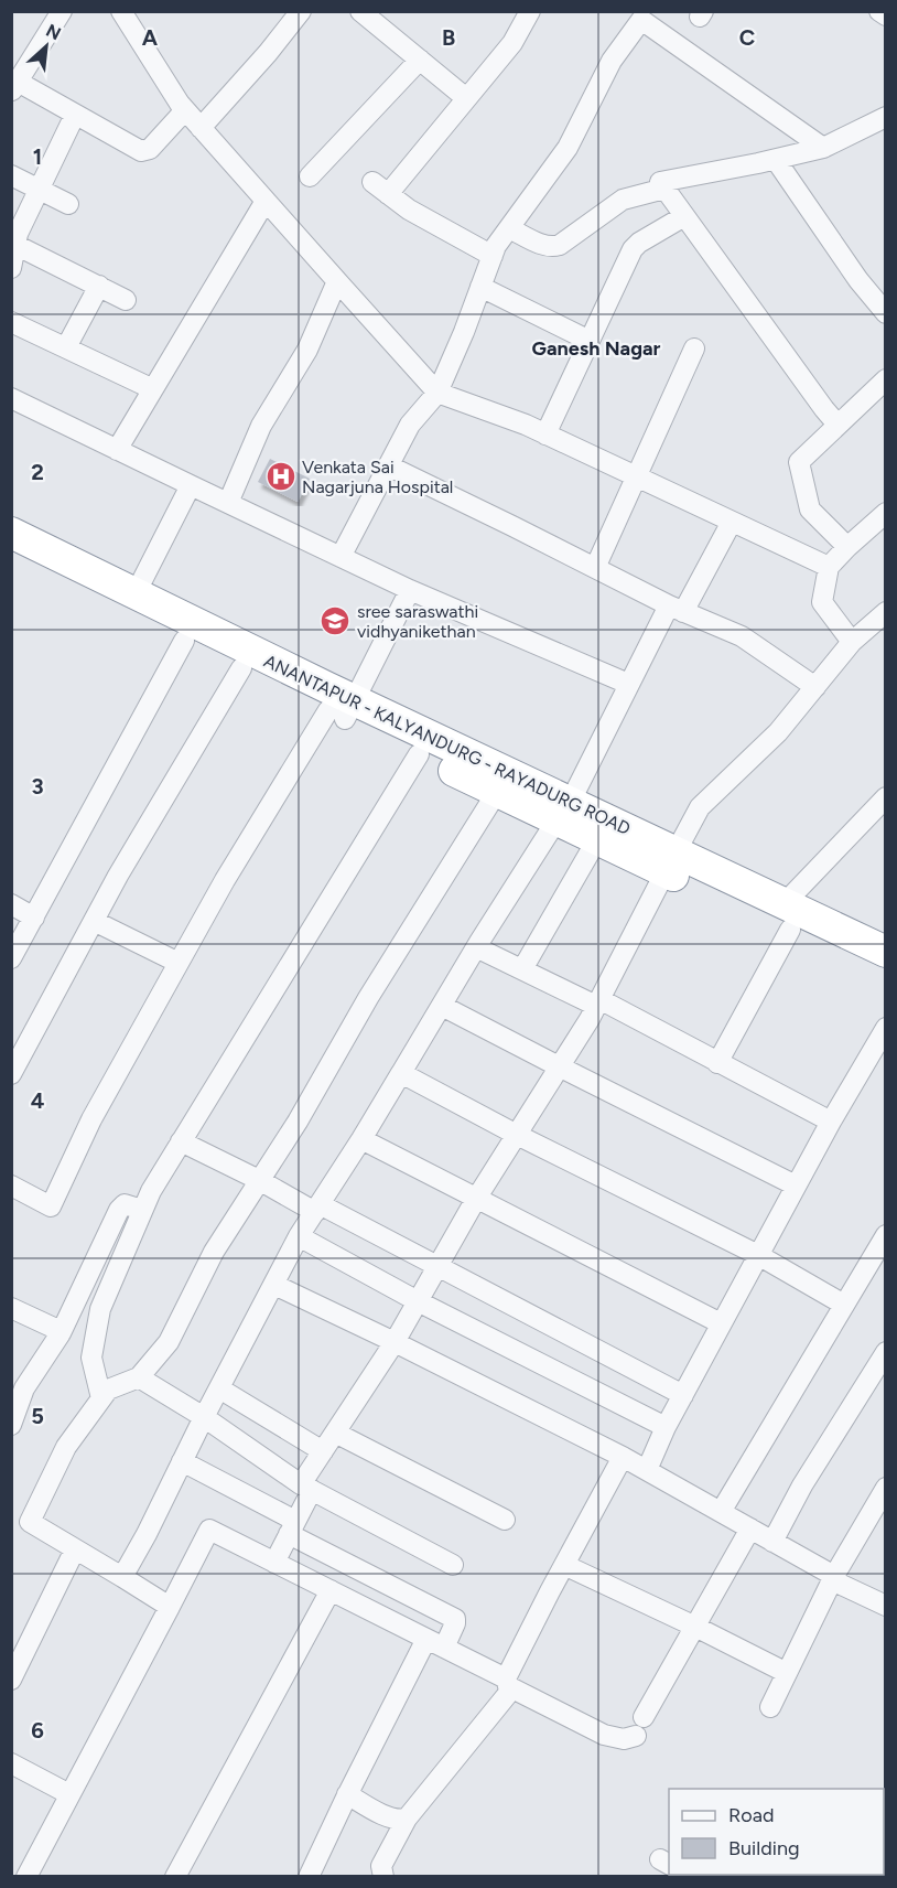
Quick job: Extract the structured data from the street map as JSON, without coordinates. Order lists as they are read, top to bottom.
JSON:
{
  "streets": {
    "highway": ["ANANTAPUR - KALYANDURG - RAYADURG ROAD"]
  },
  "districts": ["Ganesh Nagar"],
  "places": {
    "hospital": ["Venkata Sai Nagarjuna Hospital"],
    "school or university": ["sree saraswathi vidhyanikethan"]
  },
  "legend": ["Road", "Building"],
  "north": "top right",
  "grid": {
    "columns": ["A", "B", "C"],
    "rows": [
      "1",
      "2",
      "3",
      "4",
      "5",
      "6"
    ]
  }
}
